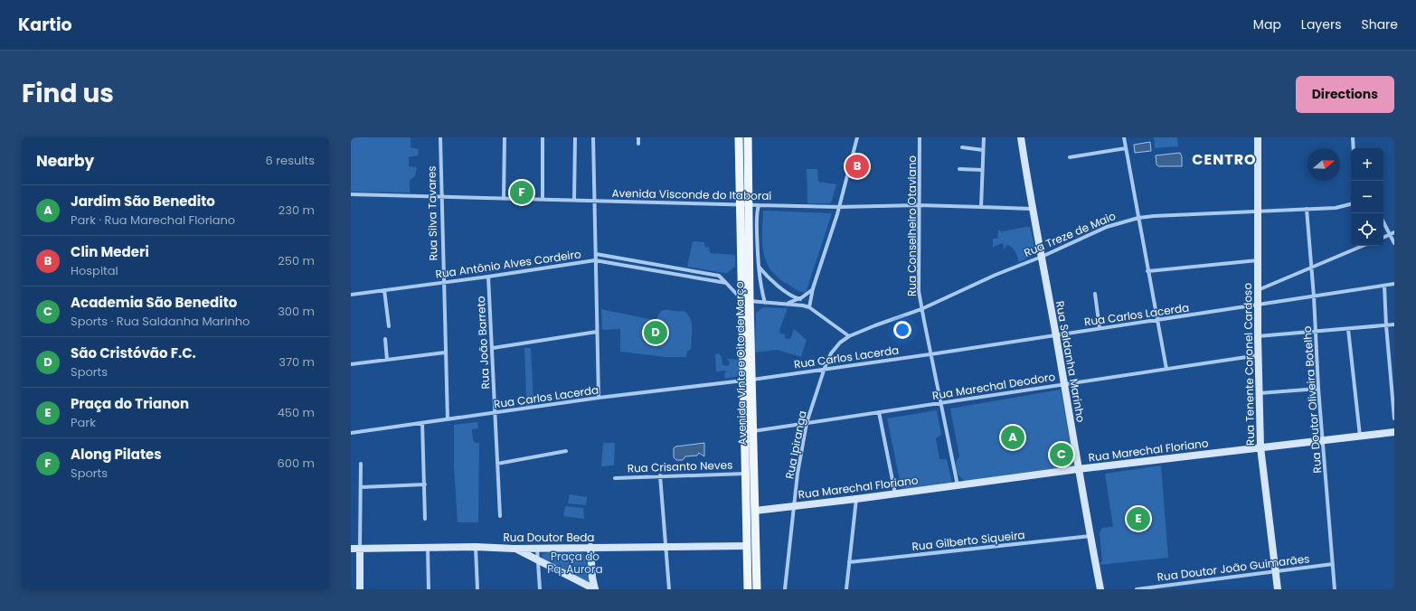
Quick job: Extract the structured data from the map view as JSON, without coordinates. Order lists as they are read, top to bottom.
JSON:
{
  "streets": {
    "main road": [
      "Rua Saldanha Marinho",
      "Avenida Vinte e Oito de Março",
      "Rua Tenente Coronel Cardoso",
      "Rua Marechal Floriano",
      "Rua Doutor Beda"
    ],
    "street": [
      "Avenida Visconde do Itaboraí",
      "Rua Silva Tavares",
      "Rua Conselheiro Otaviano",
      "Rua Treze de Maio",
      "Rua Antônio Alves Cordeiro",
      "Rua Carlos Lacerda",
      "Rua João Barreto",
      "Rua Marechal Deodoro",
      "Rua Doutor Oliveira Botelho",
      "Rua Ipiranga",
      "Rua Crisanto Neves",
      "Rua Gilberto Siqueira",
      "Rua Doutor João Guimarães"
    ]
  },
  "crossings": [
    ["Avenida Visconde do Itaboraí", "Rua Silva Tavares"],
    ["Avenida Visconde do Itaboraí", "Rua Conselheiro Otaviano"],
    ["Avenida Visconde do Itaboraí", "Rua Saldanha Marinho"],
    ["Avenida Visconde do Itaboraí", "Avenida Vinte e Oito de Março"],
    ["Rua Silva Tavares", "Rua Antônio Alves Cordeiro"],
    ["Rua Silva Tavares", "Rua Carlos Lacerda"],
    ["Rua Conselheiro Otaviano", "Rua Treze de Maio"],
    ["Rua Conselheiro Otaviano", "Rua Carlos Lacerda"],
    ["Rua Conselheiro Otaviano", "Rua Marechal Deodoro"],
    ["Rua Conselheiro Otaviano", "Rua Marechal Floriano"],
    ["Rua Treze de Maio", "Rua Saldanha Marinho"],
    ["Rua Treze de Maio", "Rua Tenente Coronel Cardoso"],
    ["Rua Treze de Maio", "Rua Doutor Oliveira Botelho"],
    ["Rua Treze de Maio", "Rua Ipiranga"],
    ["Rua Antônio Alves Cordeiro", "Rua João Barreto"],
    ["Rua Antônio Alves Cordeiro", "Avenida Vinte e Oito de Março"],
    ["Rua Carlos Lacerda", "Rua João Barreto"],
    ["Rua Carlos Lacerda", "Rua Saldanha Marinho"],
    ["Rua Carlos Lacerda", "Avenida Vinte e Oito de Março"],
    ["Rua Carlos Lacerda", "Rua Tenente Coronel Cardoso"],
    ["Rua Carlos Lacerda", "Rua Doutor Oliveira Botelho"],
    ["Rua Carlos Lacerda", "Rua Ipiranga"],
    ["Rua Saldanha Marinho", "Rua Marechal Deodoro"],
    ["Rua Saldanha Marinho", "Rua Marechal Floriano"],
    ["Rua Saldanha Marinho", "Rua Gilberto Siqueira"],
    ["Avenida Vinte e Oito de Março", "Rua Marechal Deodoro"],
    ["Avenida Vinte e Oito de Março", "Rua Marechal Floriano"],
    ["Avenida Vinte e Oito de Março", "Rua Crisanto Neves"],
    ["Avenida Vinte e Oito de Março", "Rua Doutor Beda"],
    ["Rua Tenente Coronel Cardoso", "Rua Marechal Deodoro"],
    ["Rua Tenente Coronel Cardoso", "Rua Marechal Floriano"],
    ["Rua Tenente Coronel Cardoso", "Rua Doutor João Guimarães"],
    ["Rua Marechal Deodoro", "Rua Ipiranga"],
    ["Rua Doutor Oliveira Botelho", "Rua Marechal Floriano"],
    ["Rua Doutor Oliveira Botelho", "Rua Doutor João Guimarães"],
    ["Rua Ipiranga", "Rua Marechal Floriano"]
  ],
  "districts": ["CENTRO"],
  "parks": ["Praça do Pq. Aurora"],
  "north": "right",
  "page": {
    "header": "Kartio",
    "nav": ["Map", "Layers", "Share"],
    "title": "Find us",
    "buttons": "Directions",
    "heading": ["Nearby", "6 results"],
    "map_buttons": ["+", "−"],
    "pins": [
      "B",
      "F",
      "D",
      "A",
      "C",
      "E"
    ],
    "list": [
      {
        "mark": "A",
        "name": "Jardim São Benedito",
        "note": "Park · Rua Marechal Floriano",
        "value": "230 m"
      },
      {
        "mark": "B",
        "name": "Clin Mederi",
        "note": "Hospital",
        "value": "250 m"
      },
      {
        "mark": "C",
        "name": "Academia São Benedito",
        "note": "Sports · Rua Saldanha Marinho",
        "value": "300 m"
      },
      {
        "mark": "D",
        "name": "São Cristóvão F.C.",
        "note": "Sports",
        "value": "370 m"
      },
      {
        "mark": "E",
        "name": "Praça do Trianon",
        "note": "Park",
        "value": "450 m"
      },
      {
        "mark": "F",
        "name": "Along Pilates",
        "note": "Sports",
        "value": "600 m"
      }
    ]
  }
}
